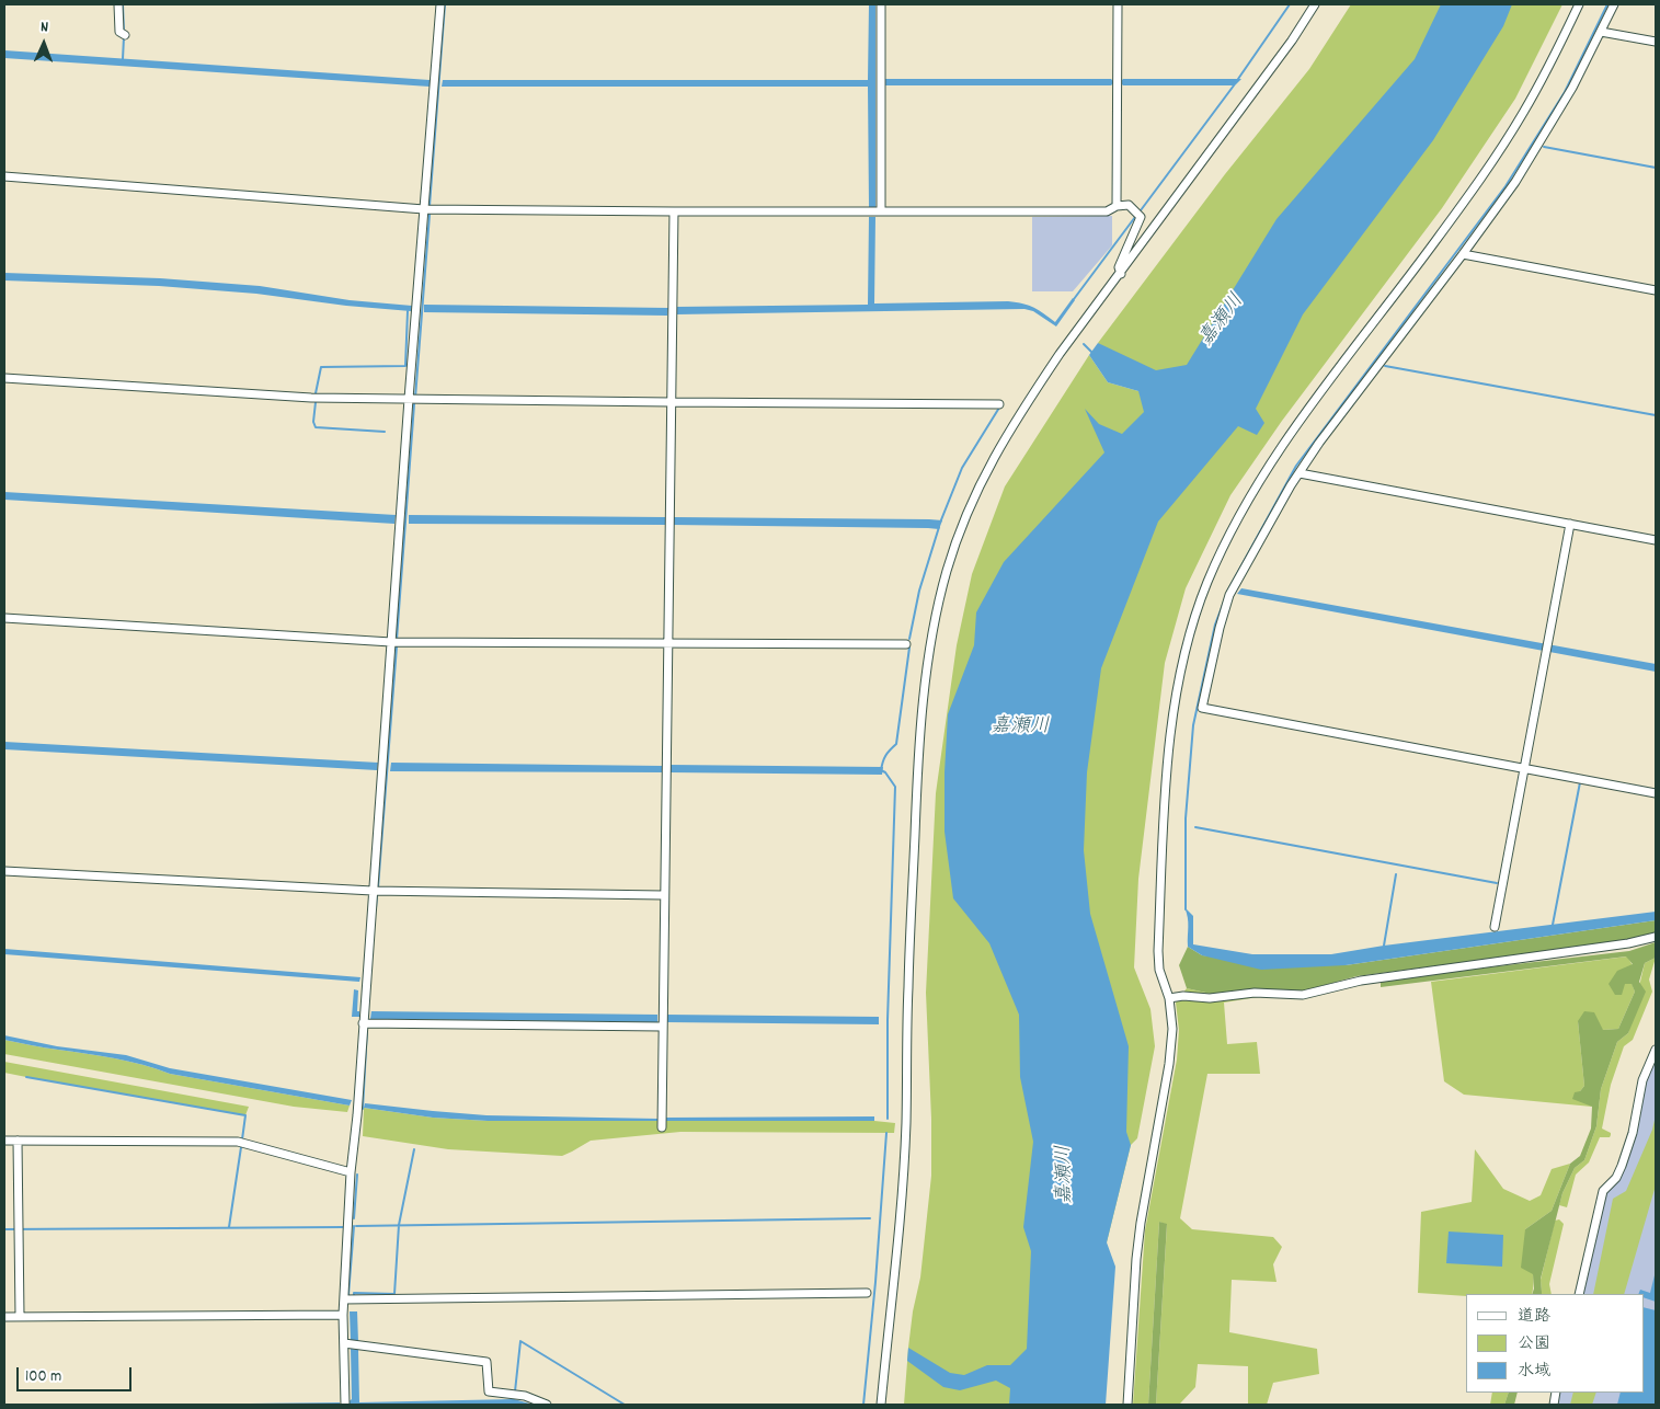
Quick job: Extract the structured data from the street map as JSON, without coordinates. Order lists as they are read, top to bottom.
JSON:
{
  "water": ["嘉瀬川"],
  "legend": ["道路", "公園", "水域"],
  "scale_bar": "100 m",
  "north": "top"
}
